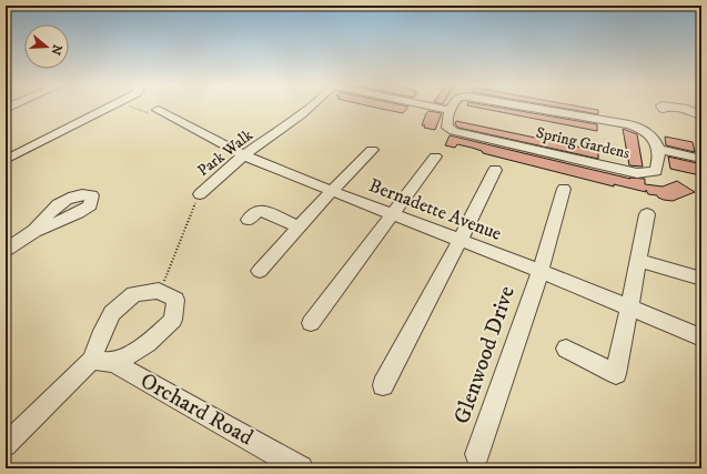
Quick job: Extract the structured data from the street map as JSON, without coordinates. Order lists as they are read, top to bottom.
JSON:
{
  "streets": {
    "street": [
      "Spring Gardens",
      "Park Walk",
      "Bernadette Avenue",
      "Glenwood Drive",
      "Orchard Road"
    ]
  },
  "crossings": [
    ["Park Walk", "Bernadette Avenue"],
    ["Bernadette Avenue", "Glenwood Drive"]
  ],
  "north": "right"
}
